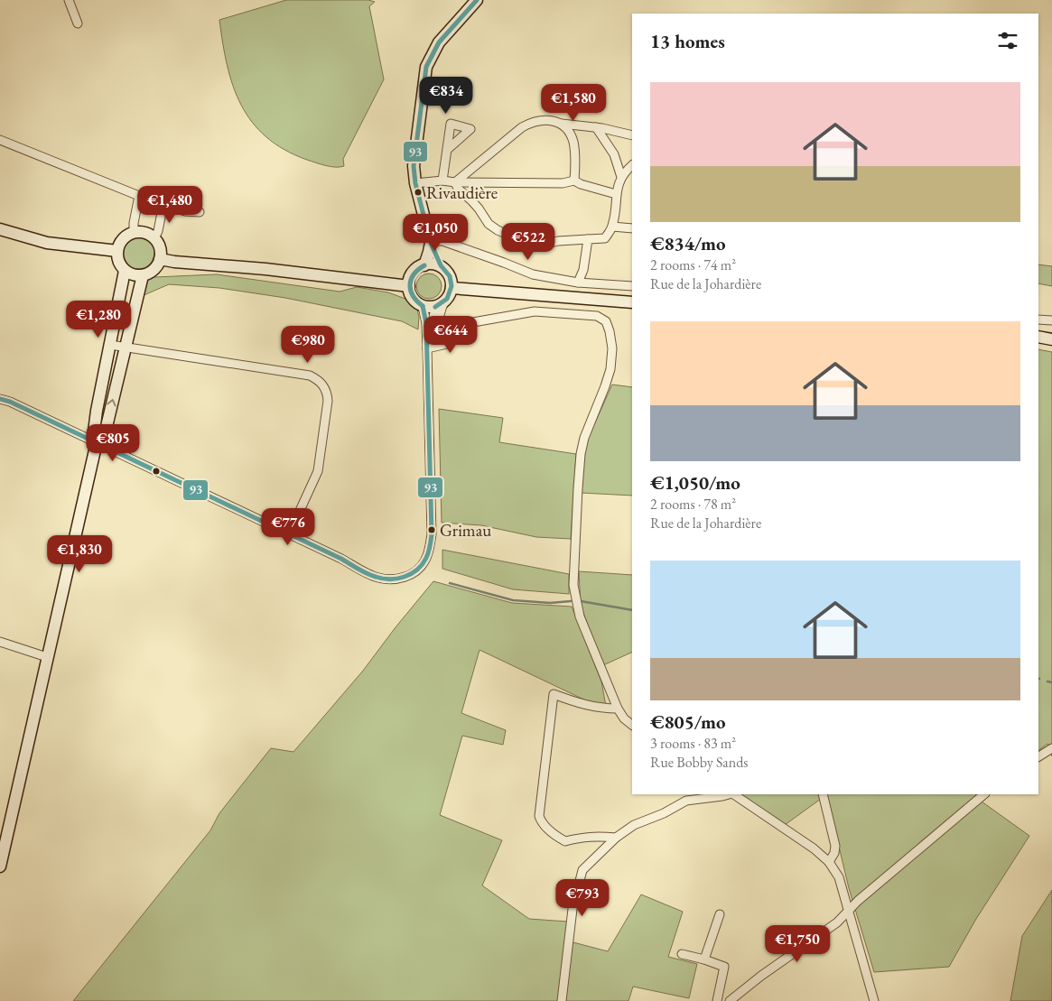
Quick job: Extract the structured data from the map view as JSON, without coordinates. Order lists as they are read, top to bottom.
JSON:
{
  "places": ["Rivaudière", "Grimau"],
  "lines": ["transit line 93"],
  "page": {
    "heading": "13 homes",
    "list": [
      {
        "name": "€834/mo",
        "note": "2 rooms · 74 m² · Rue de la Johardière"
      },
      {
        "name": "€1,050/mo",
        "note": "2 rooms · 78 m² · Rue de la Johardière"
      },
      {
        "name": "€805/mo",
        "note": "3 rooms · 83 m² · Rue Bobby Sands"
      }
    ],
    "price": [
      "€834",
      "€1,580",
      "€1,480",
      "€1,050",
      "€522",
      "€1,280",
      "€644",
      "€980",
      "€805",
      "€776",
      "€1,830",
      "€793",
      "€1,750"
    ]
  }
}
